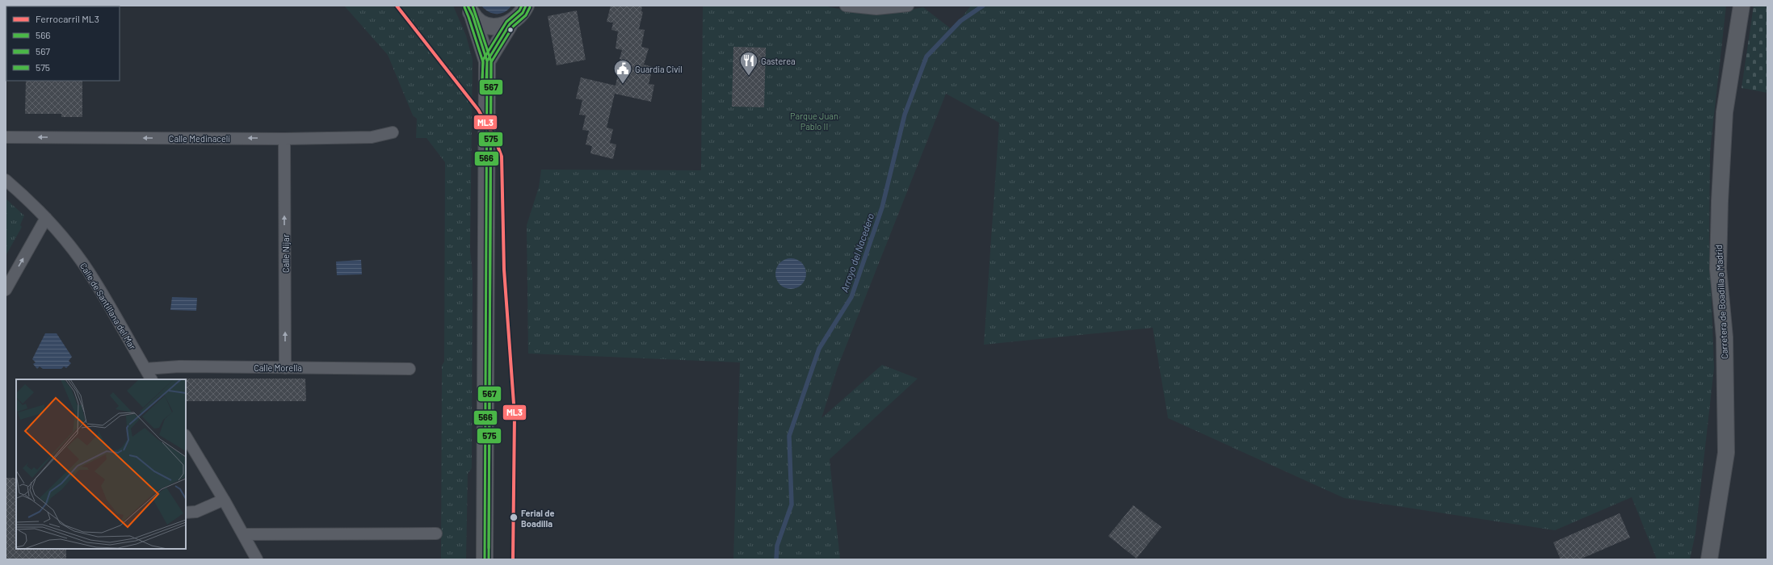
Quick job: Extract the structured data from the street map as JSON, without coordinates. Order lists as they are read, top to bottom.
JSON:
{
  "streets": {
    "street": [
      "Calle Medinaceli",
      "Calle Nijar",
      "Carretera de Boadilla a Madrid",
      "Calle de Santillana del Mar",
      "Calle Morella"
    ]
  },
  "crossings": [
    ["Calle Medinaceli", "Calle Nijar"],
    ["Calle Nijar", "Calle Morella"],
    ["Calle de Santillana del Mar", "Calle Morella"]
  ],
  "one_way": ["Calle Medinaceli", "Calle Nijar"],
  "water": ["Arroyo del Nacedero"],
  "parks": ["Parque Juan Pablo II"],
  "places": {
    "restaurant": ["Gasterea"],
    "public building": ["Guardia Civil"],
    "other": ["Ferial de Boadilla"]
  },
  "lines": [
    "rail line ML3",
    "transit line 566",
    "transit line 575",
    "transit line 567"
  ],
  "legend": [
    "Ferrocarril ML3",
    "566",
    "567",
    "575"
  ]
}
